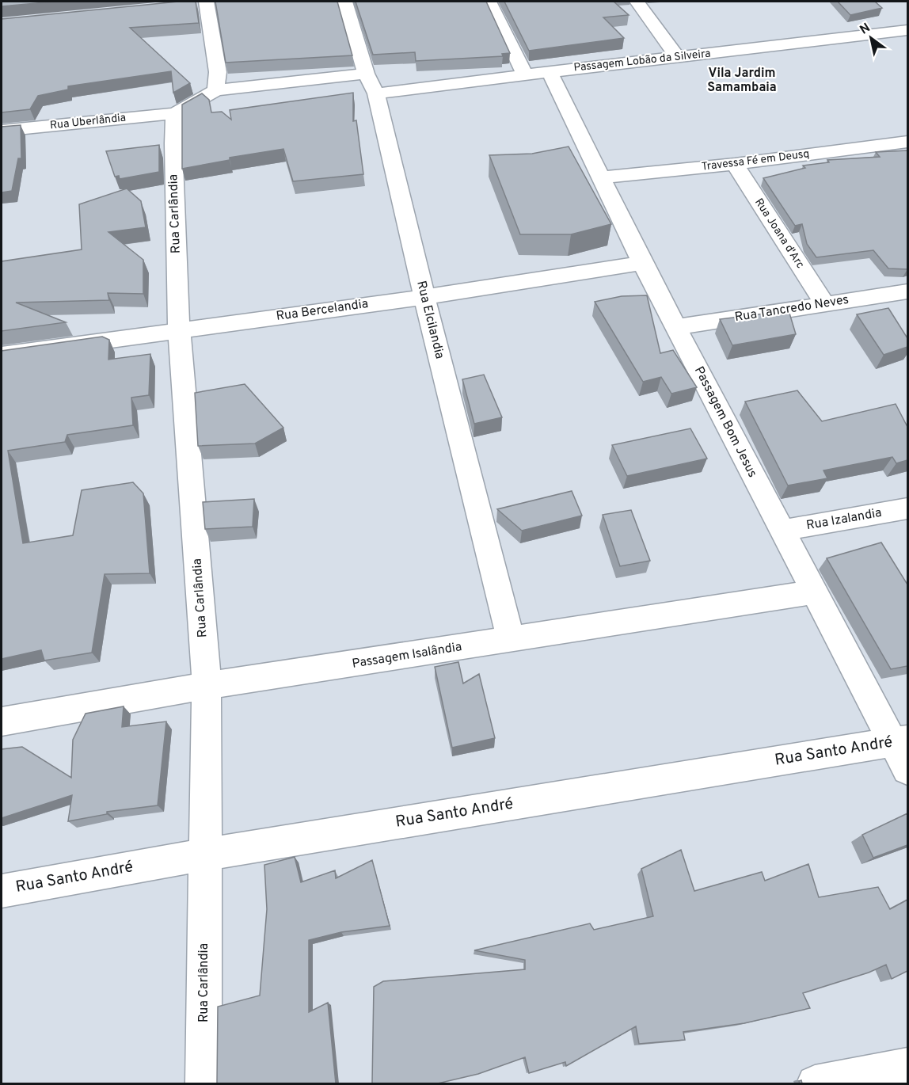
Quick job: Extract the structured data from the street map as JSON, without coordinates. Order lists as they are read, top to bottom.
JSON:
{
  "streets": {
    "street": [
      "Passagem Lobão da Silveira",
      "Rua Uberlândia",
      "Travessa Fé em Deusq",
      "Rua Carlândia",
      "Rua Joana d'Arc",
      "Rua Tancredo Neves",
      "Rua Bercelandia",
      "Rua Elcilandia",
      "Passagem Bom Jesus",
      "Rua Izalandia",
      "Passagem Isalândia",
      "Rua Santo André"
    ]
  },
  "crossings": [
    ["Passagem Lobão da Silveira", "Rua Elcilandia"],
    ["Passagem Lobão da Silveira", "Passagem Bom Jesus"],
    ["Rua Uberlândia", "Rua Carlândia"],
    ["Travessa Fé em Deusq", "Rua Joana d'Arc"],
    ["Travessa Fé em Deusq", "Passagem Bom Jesus"],
    ["Rua Carlândia", "Rua Bercelandia"],
    ["Rua Carlândia", "Passagem Isalândia"],
    ["Rua Carlândia", "Rua Santo André"],
    ["Rua Joana d'Arc", "Rua Tancredo Neves"],
    ["Rua Tancredo Neves", "Passagem Bom Jesus"],
    ["Rua Bercelandia", "Rua Elcilandia"],
    ["Rua Bercelandia", "Passagem Bom Jesus"],
    ["Rua Elcilandia", "Passagem Isalândia"],
    ["Passagem Bom Jesus", "Rua Izalandia"],
    ["Passagem Bom Jesus", "Passagem Isalândia"],
    ["Passagem Bom Jesus", "Rua Santo André"]
  ],
  "districts": ["Vila Jardim Samambaia"],
  "north": "top left"
}
